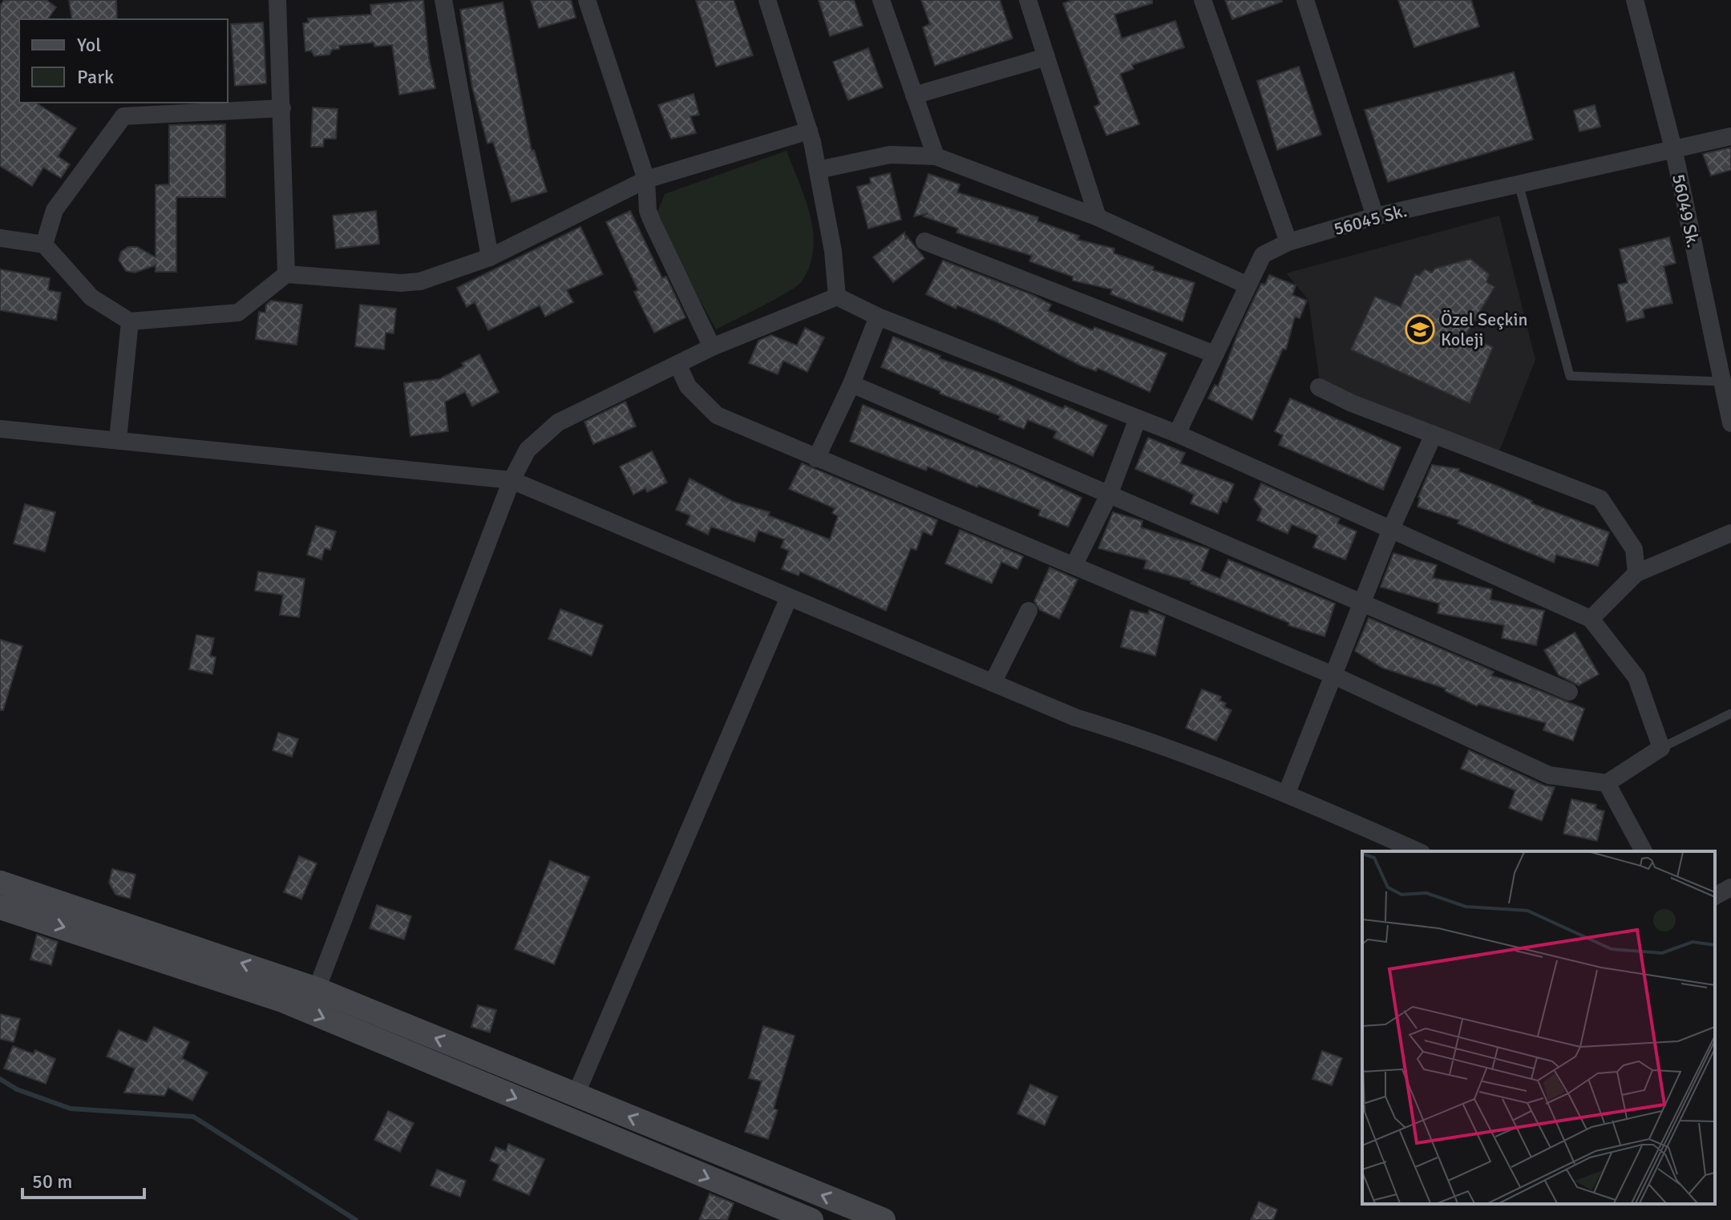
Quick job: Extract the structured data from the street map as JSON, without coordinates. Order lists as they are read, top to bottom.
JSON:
{
  "streets": {
    "street": ["56049 Sk.", "56045 Sk."]
  },
  "crossings": [
    ["56049 Sk.", "56045 Sk."]
  ],
  "places": {
    "school or university": ["Özel Seçkin Koleji"]
  },
  "legend": ["Yol", "Park"],
  "scale_bar": "50 m"
}
